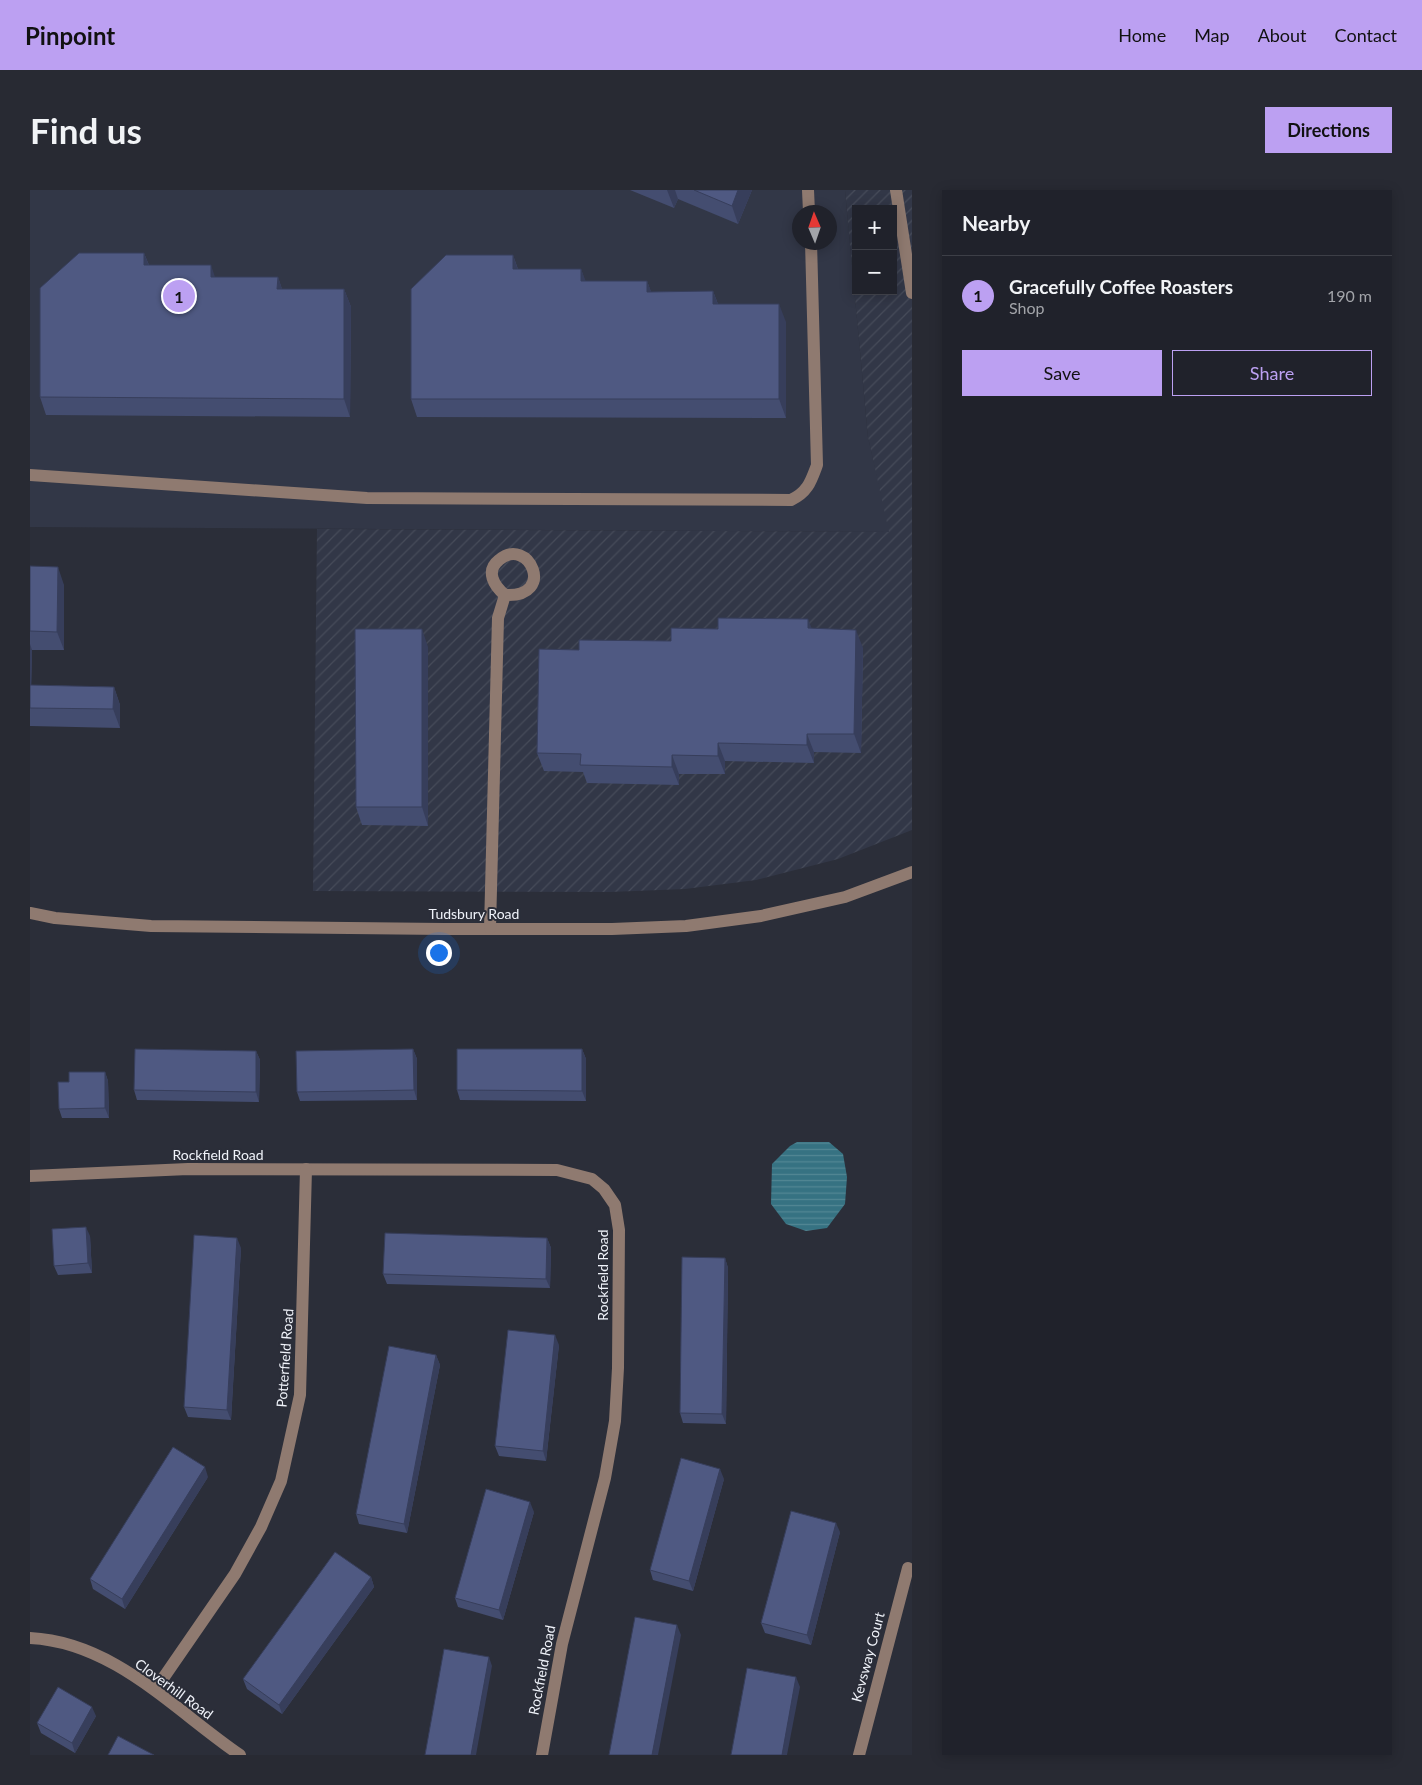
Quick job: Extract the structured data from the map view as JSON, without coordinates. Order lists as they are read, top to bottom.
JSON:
{
  "streets": {
    "street": [
      "Tudsbury Road",
      "Rockfield Road",
      "Potterfield Road",
      "Kevsway Court",
      "Cloverhill Road"
    ]
  },
  "crossings": [
    ["Rockfield Road", "Potterfield Road"],
    ["Potterfield Road", "Cloverhill Road"]
  ],
  "north": "top",
  "page": {
    "header": "Pinpoint",
    "nav": [
      "Home",
      "Map",
      "About",
      "Contact"
    ],
    "buttons": [
      "Directions",
      ["Save", "Share"]
    ],
    "title": "Find us",
    "heading": "Nearby",
    "map_buttons": ["+", "−"],
    "list": [
      {
        "mark": "1",
        "name": "Gracefully Coffee Roasters",
        "note": "Shop",
        "value": "190 m"
      }
    ],
    "pins": "1"
  }
}
